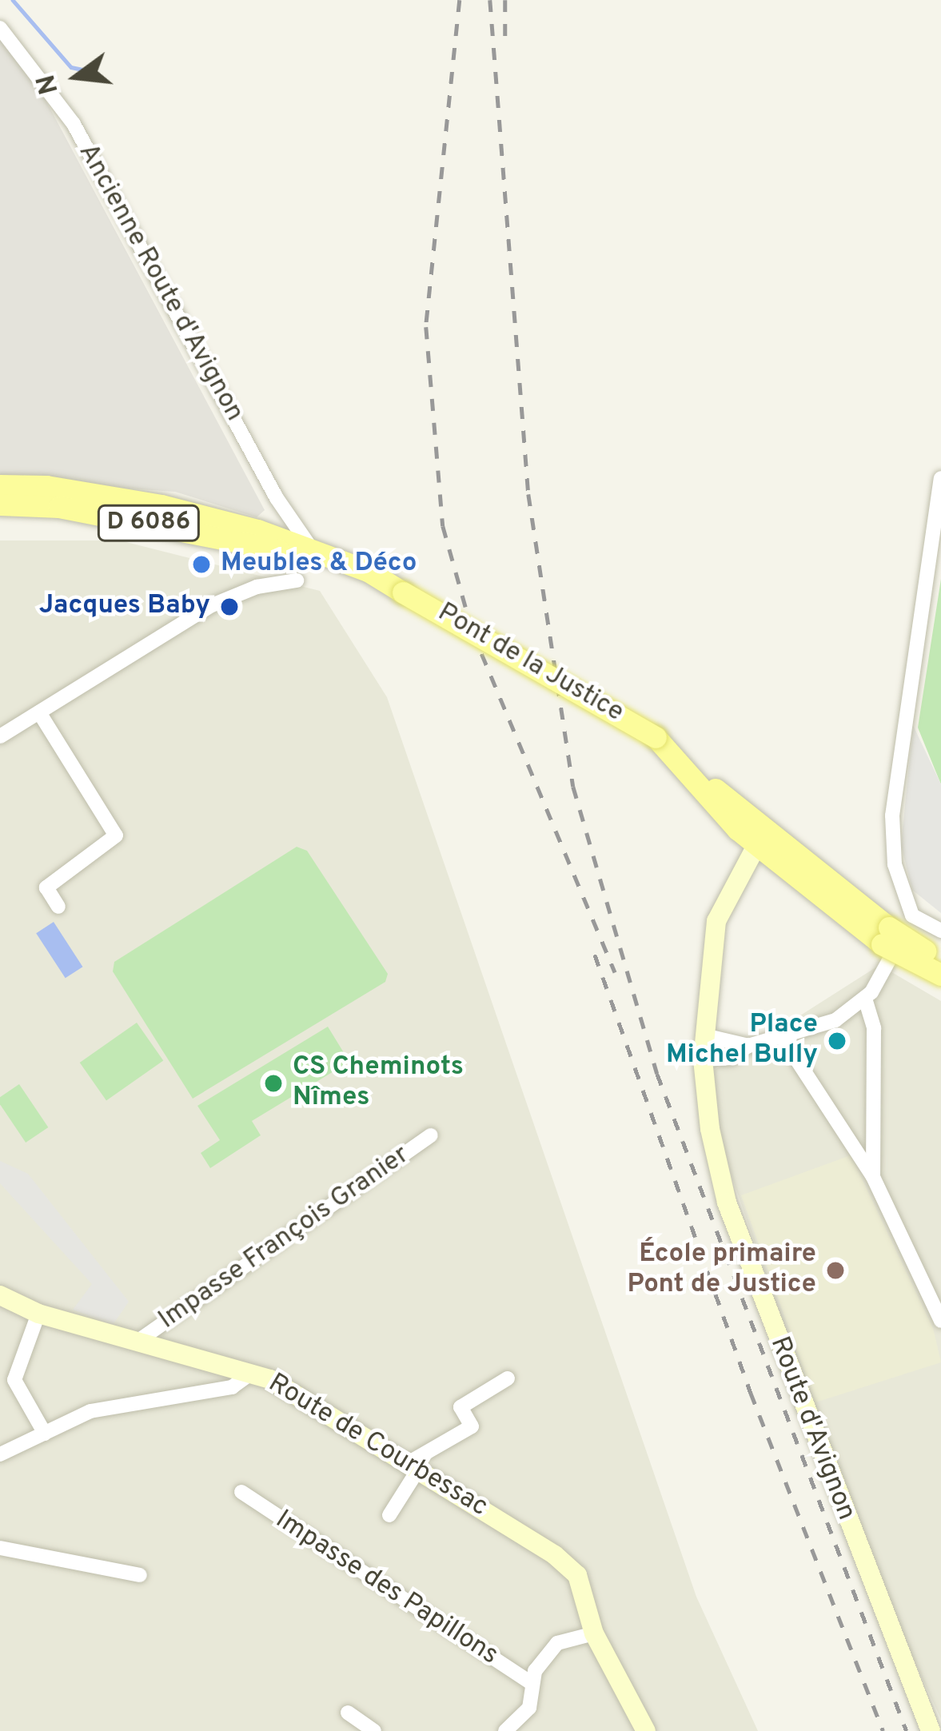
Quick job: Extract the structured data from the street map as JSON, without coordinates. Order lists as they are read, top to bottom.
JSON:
{
  "streets": {
    "main road": [
      "D 6086",
      "Pont de la Justice",
      "Route d'Avignon",
      "Route de Courbessac"
    ],
    "street": ["Ancienne Route d'Avignon", "Impasse François Granier", "Impasse des Papillons"]
  },
  "crossings": [
    ["Ancienne Route d'Avignon", "D 6086"],
    ["D 6086", "Pont de la Justice"],
    ["D 6086", "Route d'Avignon"],
    ["Impasse François Granier", "Route de Courbessac"]
  ],
  "places": [
    "Meubles & Déco",
    "Jacques Baby",
    "Place Michel Bully",
    "CS Cheminots Nîmes",
    "École primaire Pont de Justice"
  ],
  "north": "left"
}
